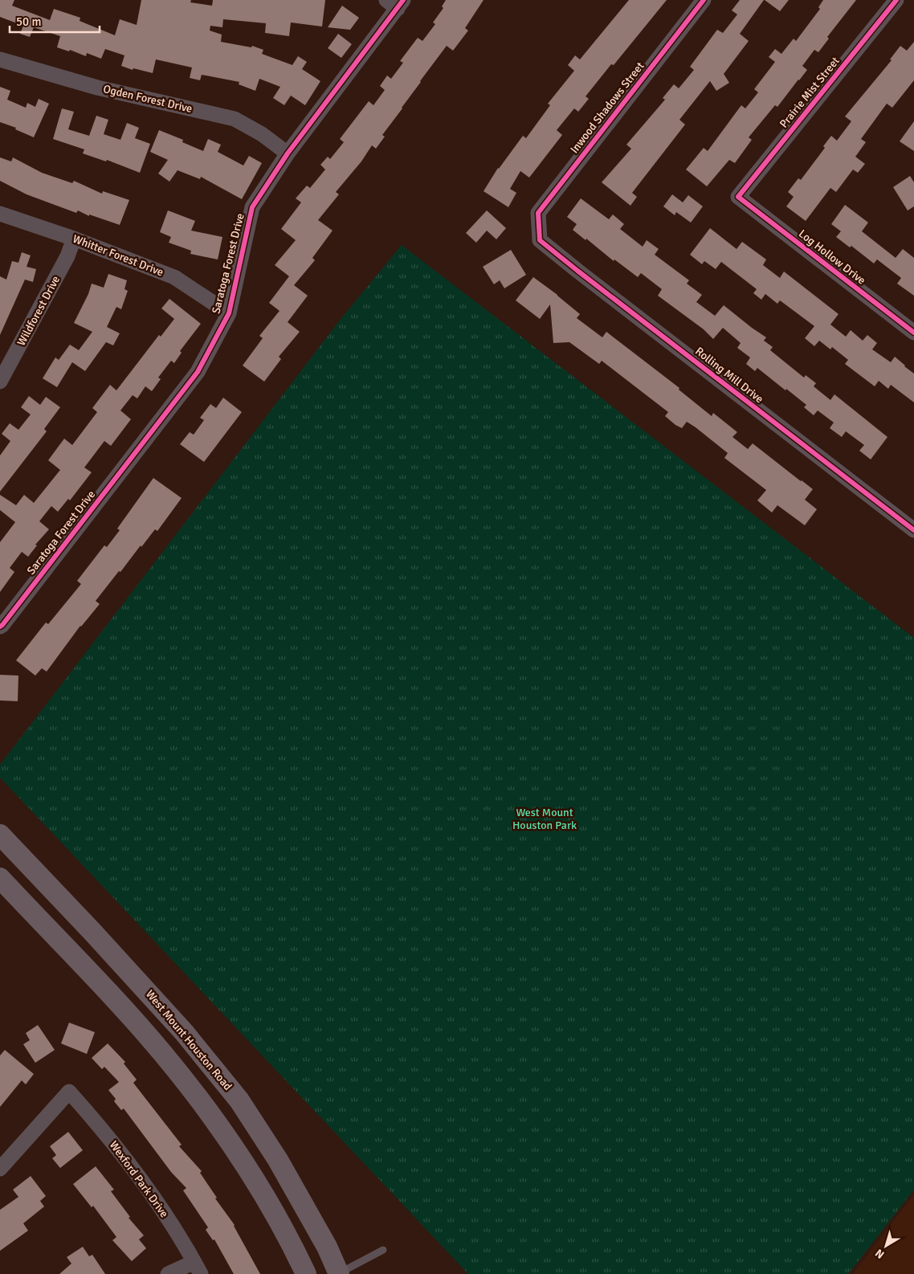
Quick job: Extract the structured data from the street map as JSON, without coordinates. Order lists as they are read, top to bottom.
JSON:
{
  "streets": {
    "main road": ["West Mount Houston Road"],
    "street": [
      "Prairie Mist Street",
      "Ogden Forest Drive",
      "Inwood Shadows Street",
      "Whitter Forest Drive",
      "Log Hollow Drive",
      "Saratoga Forest Drive",
      "Wildforest Drive",
      "Rolling Mill Drive",
      "Wexford Park Drive"
    ]
  },
  "crossings": [
    ["Prairie Mist Street", "Log Hollow Drive"],
    ["Ogden Forest Drive", "Saratoga Forest Drive"],
    ["Inwood Shadows Street", "Rolling Mill Drive"],
    ["Whitter Forest Drive", "Saratoga Forest Drive"],
    ["Whitter Forest Drive", "Wildforest Drive"]
  ],
  "parks": ["West Mount Houston Park"],
  "scale_bar": "50 m",
  "north": "bottom left"
}
